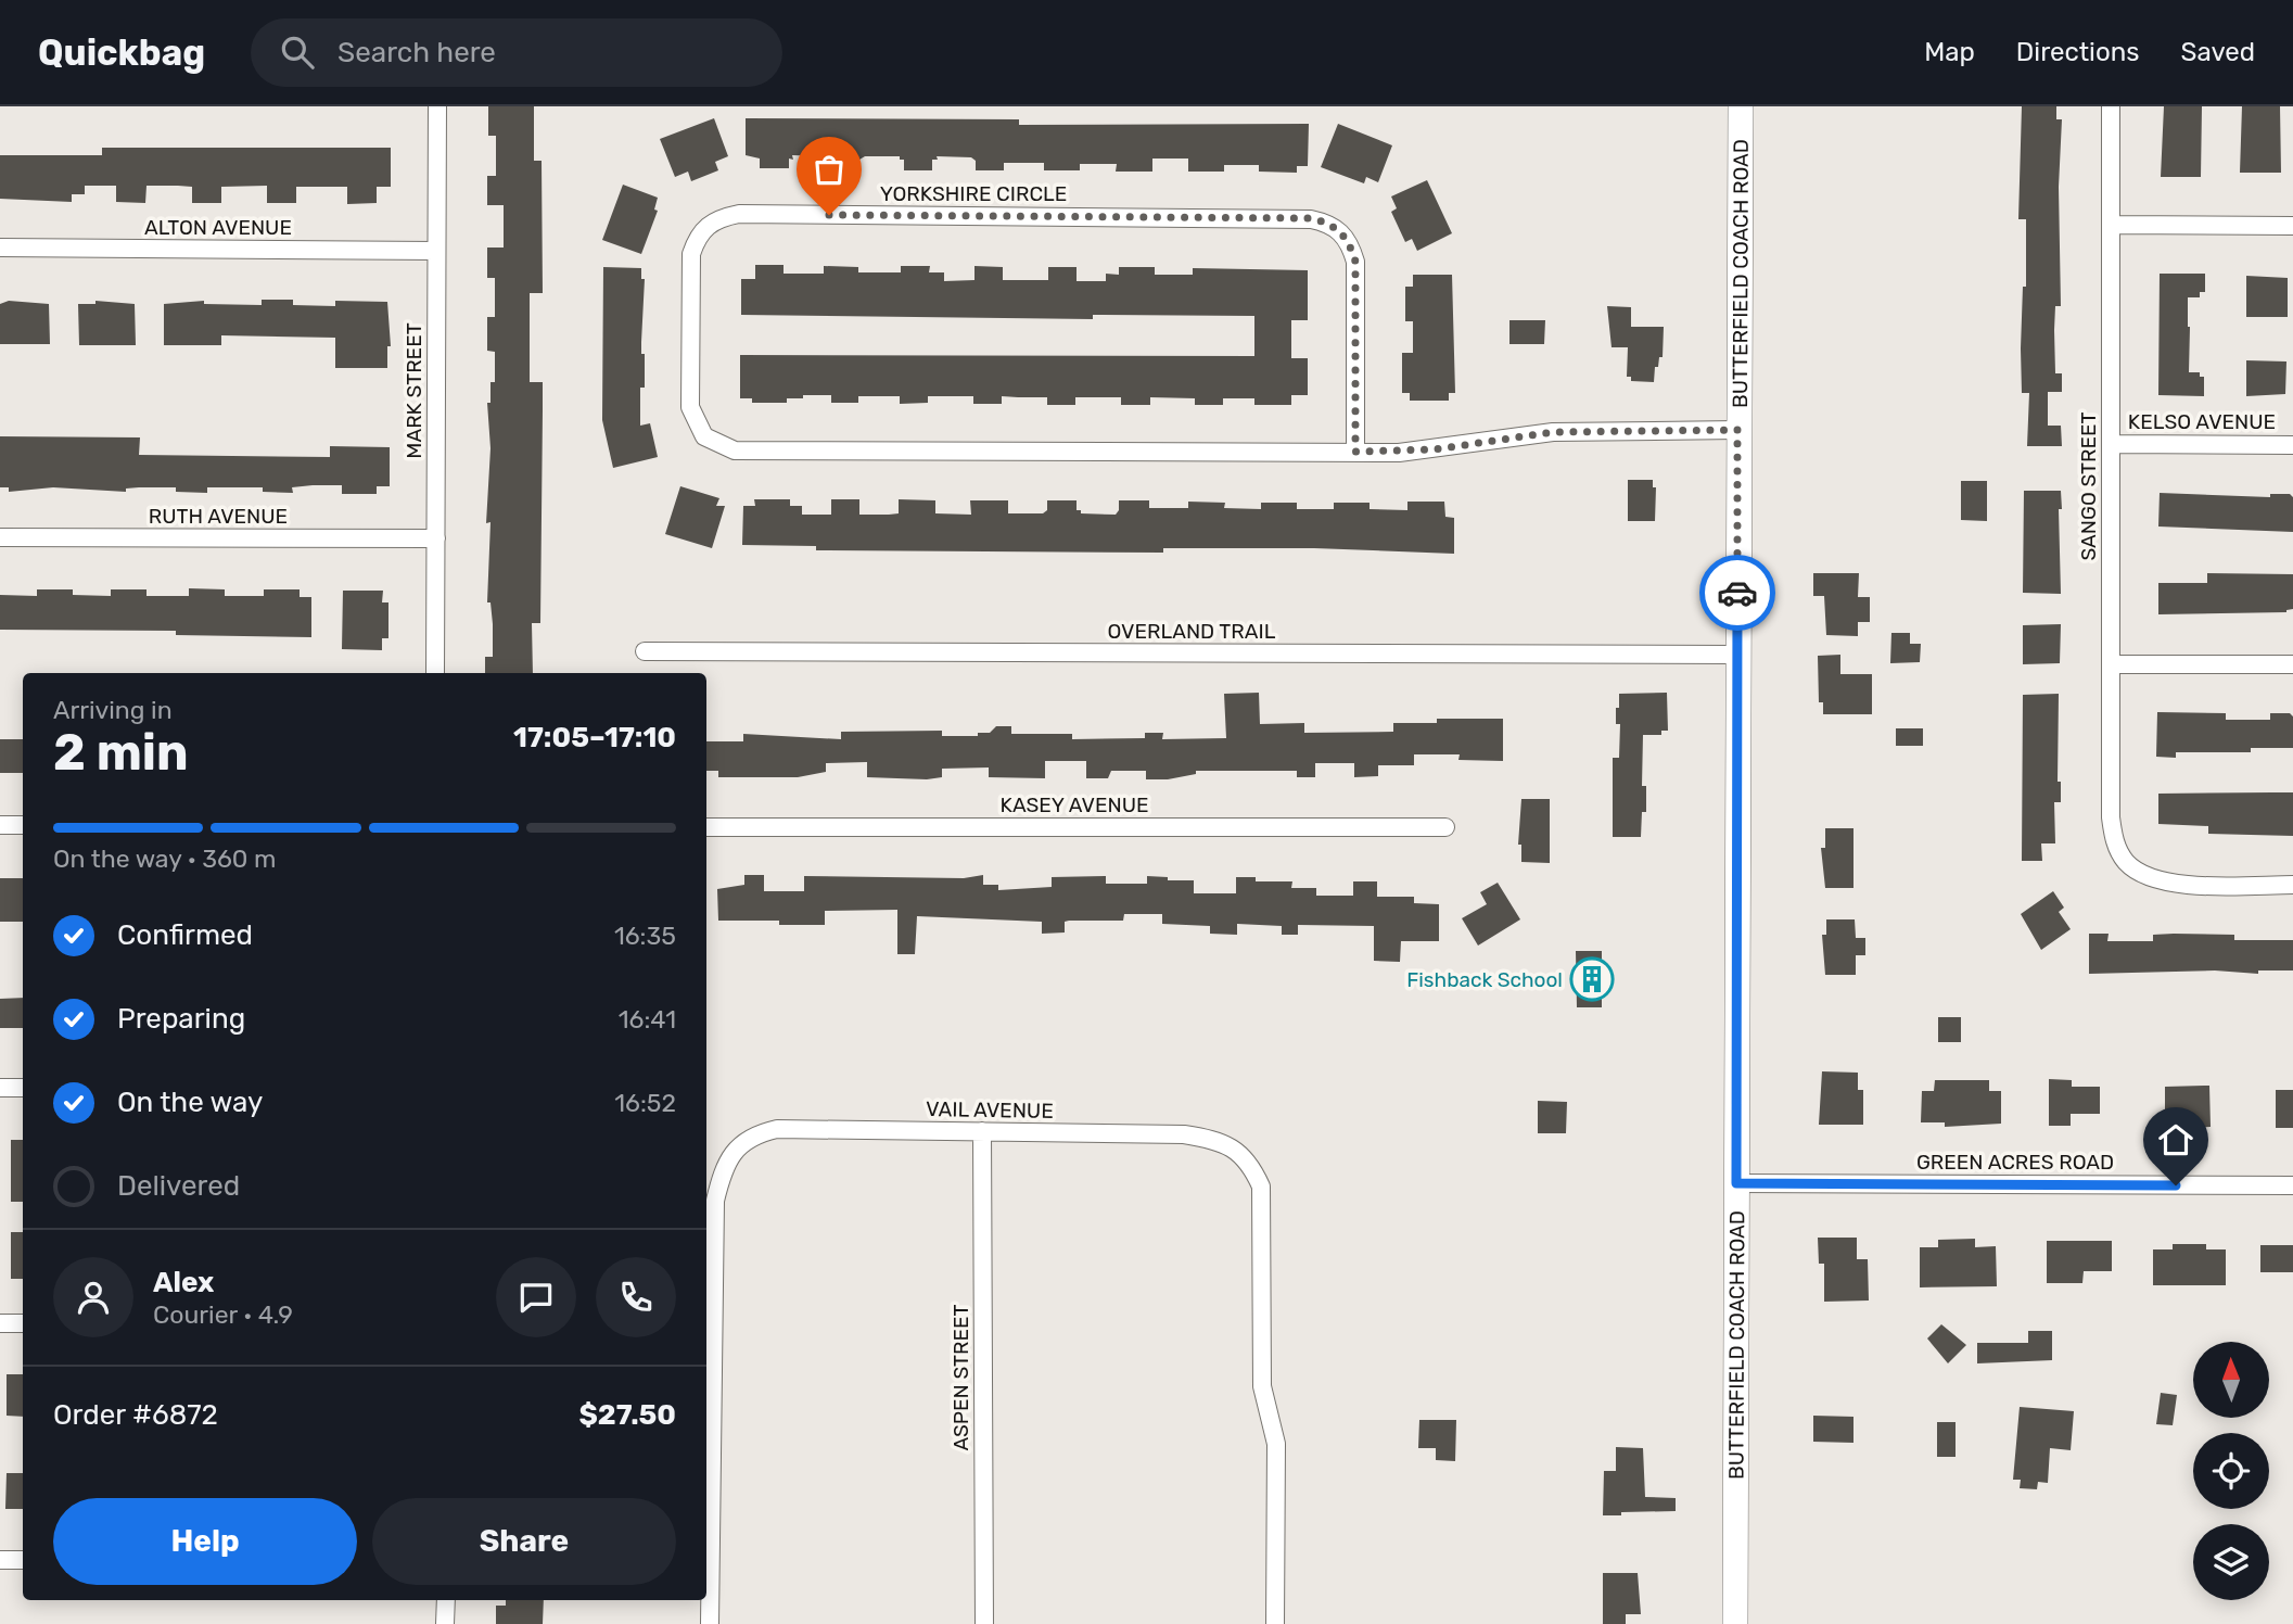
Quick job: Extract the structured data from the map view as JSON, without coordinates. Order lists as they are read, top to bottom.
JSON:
{
  "streets": {
    "main road": ["BUTTERFIELD COACH ROAD"],
    "street": [
      "YORKSHIRE CIRCLE",
      "ALTON AVENUE",
      "MARK STREET",
      "KELSO AVENUE",
      "SANGO STREET",
      "RUTH AVENUE",
      "OVERLAND TRAIL",
      "KASEY AVENUE",
      "VAIL AVENUE",
      "GREEN ACRES ROAD",
      "ASPEN STREET"
    ]
  },
  "crossings": [
    ["YORKSHIRE CIRCLE", "BUTTERFIELD COACH ROAD"],
    ["ALTON AVENUE", "MARK STREET"],
    ["BUTTERFIELD COACH ROAD", "OVERLAND TRAIL"],
    ["BUTTERFIELD COACH ROAD", "GREEN ACRES ROAD"],
    ["MARK STREET", "RUTH AVENUE"],
    ["KELSO AVENUE", "SANGO STREET"],
    ["VAIL AVENUE", "ASPEN STREET"]
  ],
  "places": {
    "building": ["Fishback School"]
  },
  "north": "top",
  "page": {
    "header": "Quickbag",
    "search": "Search here",
    "nav": ["Map", "Directions", "Saved"],
    "heading": ["2 min", "Arriving in", "17:05–17:10"],
    "panel": [
      "Alex",
      "Courier · 4.9",
      "Order #6872",
      "$27.50"
    ],
    "bar": "On the way · 360 m",
    "list": [
      ["Confirmed", "16:35"],
      ["Preparing", "16:41"],
      ["On the way", "16:52"],
      "Delivered"
    ],
    "buttons": ["Help", "Share"]
  }
}
